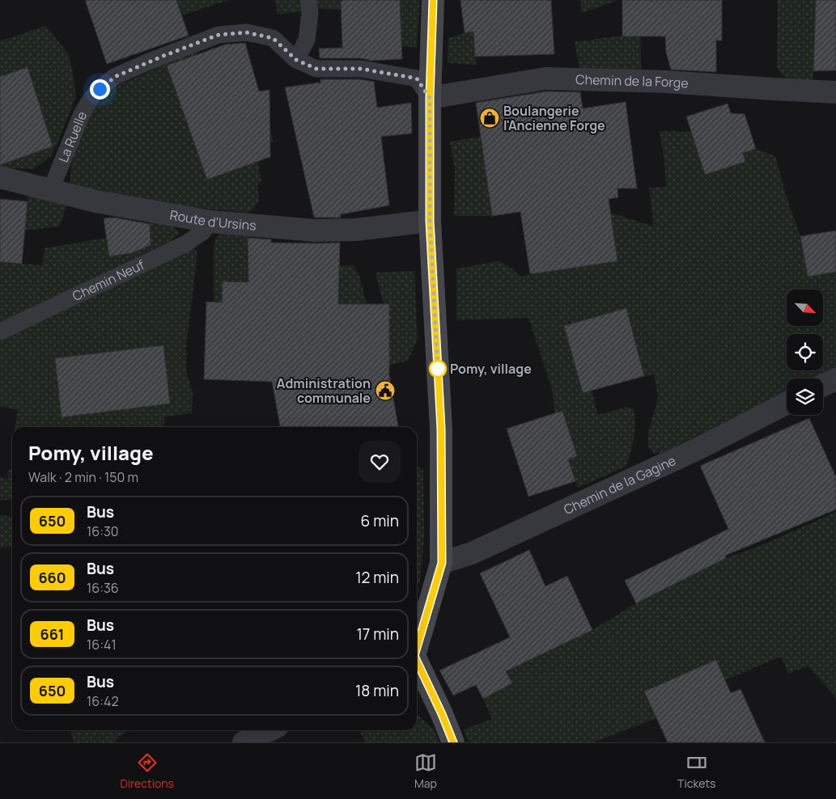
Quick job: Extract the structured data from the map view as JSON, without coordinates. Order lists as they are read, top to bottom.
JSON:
{
  "streets": {
    "street": ["Chemin de la Forge", "Route d'Ursins", "Chemin de la Gagine"],
    "lane": ["La Ruelle", "Chemin Neuf"]
  },
  "crossings": [
    ["La Ruelle", "Route d'Ursins"],
    ["Route d'Ursins", "Chemin Neuf"]
  ],
  "places": {
    "shop": ["Boulangerie l'Ancienne Forge"],
    "other": ["Pomy, village"],
    "public building": ["Administration communale"]
  },
  "lines": ["bus line 650"],
  "north": "bottom right",
  "page": {
    "heading": ["Pomy, village", "Walk · 2 min · 150 m"],
    "list": [
      {
        "mark": "650",
        "name": "Bus",
        "note": "16:30",
        "value": "6 min"
      },
      {
        "mark": "660",
        "name": "Bus",
        "note": "16:36",
        "value": "12 min"
      },
      {
        "mark": "661",
        "name": "Bus",
        "note": "16:41",
        "value": "17 min"
      },
      {
        "mark": "650",
        "name": "Bus",
        "note": "16:42",
        "value": "18 min"
      }
    ],
    "tabs": ["Directions", "Map", "Tickets"]
  }
}
